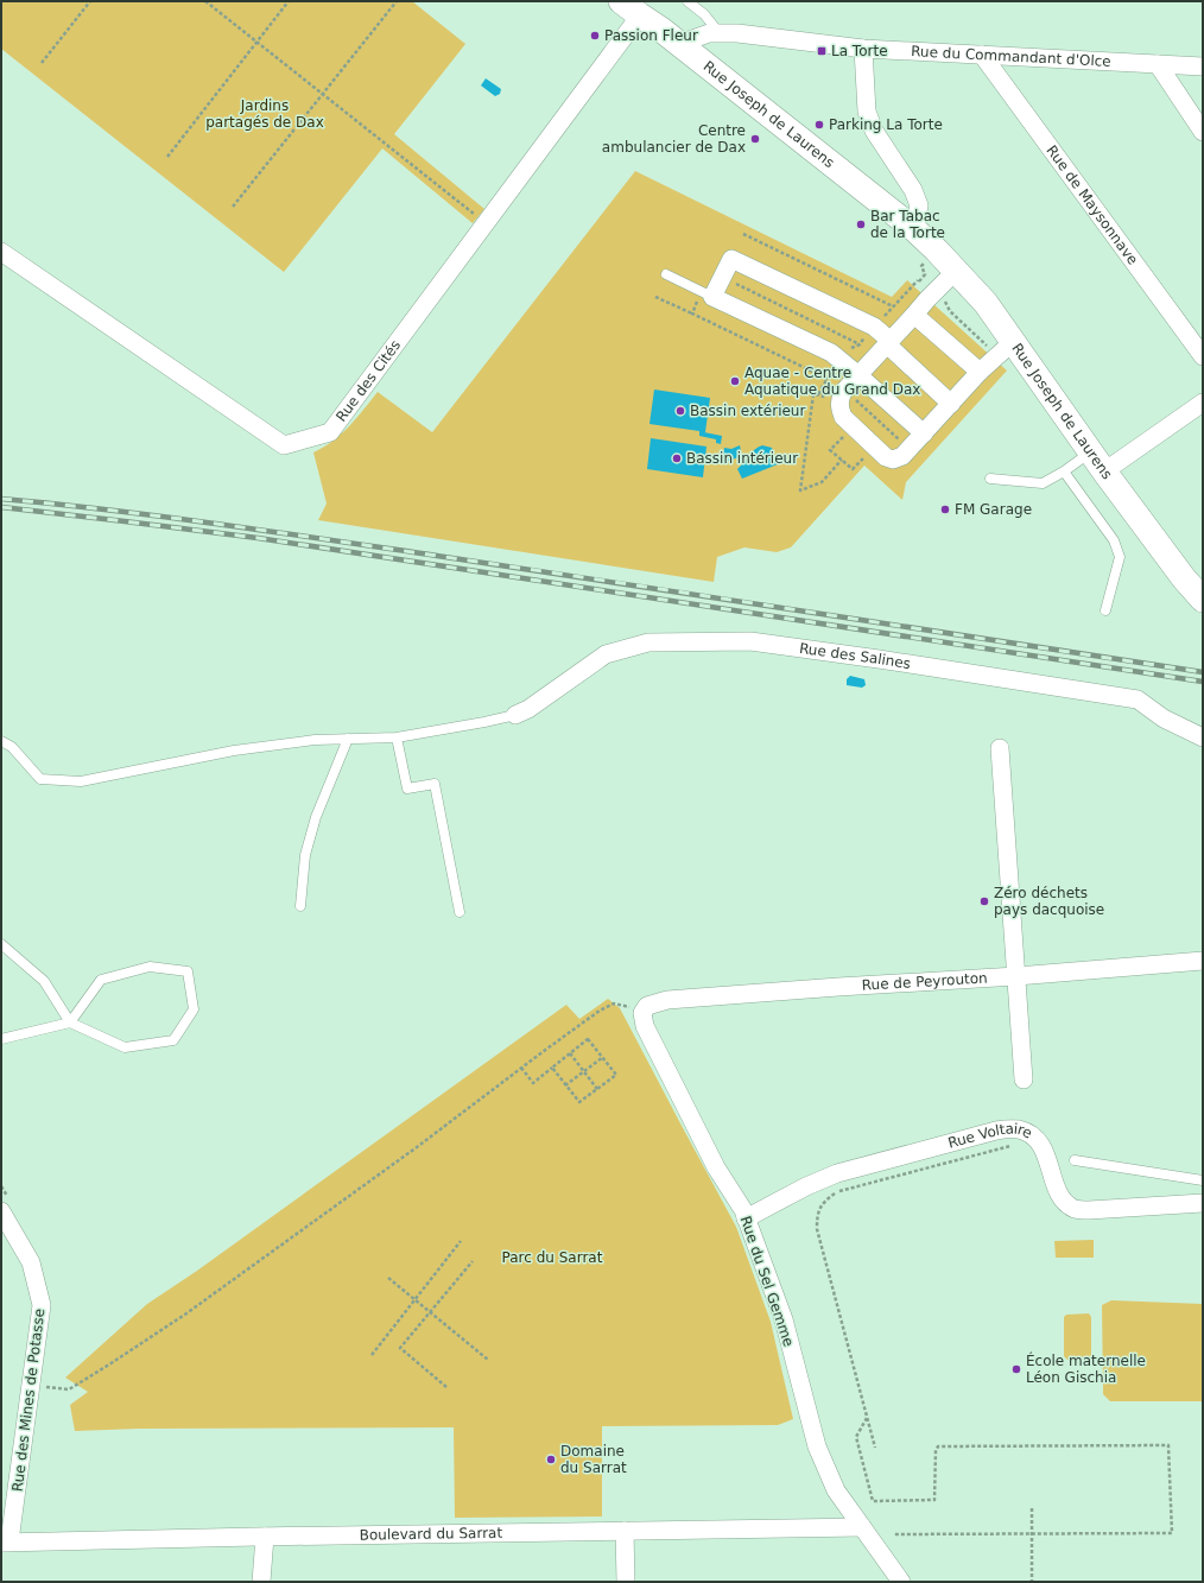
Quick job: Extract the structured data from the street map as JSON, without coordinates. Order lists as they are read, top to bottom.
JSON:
{
  "streets": {
    "main road": ["Rue Joseph de Laurens"],
    "street": [
      "Rue du Commandant d'Olce",
      "Rue de Maysonnave",
      "Rue des Cités",
      "Rue des Salines",
      "Rue de Peyrouton",
      "Rue Voltaire",
      "Rue du Sel Gemme",
      "Rue des Mines de Potasse",
      "Boulevard du Sarrat"
    ]
  },
  "crossings": [
    ["Rue du Commandant d'Olce", "Rue Joseph de Laurens"],
    ["Rue du Commandant d'Olce", "Rue de Maysonnave"],
    ["Rue Joseph de Laurens", "Rue des Cités"],
    ["Rue de Peyrouton", "Rue du Sel Gemme"],
    ["Rue Voltaire", "Rue du Sel Gemme"],
    ["Rue du Sel Gemme", "Boulevard du Sarrat"],
    ["Rue des Mines de Potasse", "Boulevard du Sarrat"]
  ],
  "parks": ["Jardins partagés de Dax", "Parc du Sarrat"],
  "places": {
    "other": [
      "Passion Fleur",
      "Parking La Torte",
      "Centre ambulancier de Dax",
      "Bar Tabac de la Torte",
      "Aquae - Centre Aquatique du Grand Dax",
      "Bassin extérieur",
      "Bassin intérieur",
      "FM Garage",
      "Zéro déchets pays dacquoise",
      "École maternelle Léon Gischia",
      "Domaine du Sarrat"
    ],
    "transit": ["La Torte"]
  }
}
